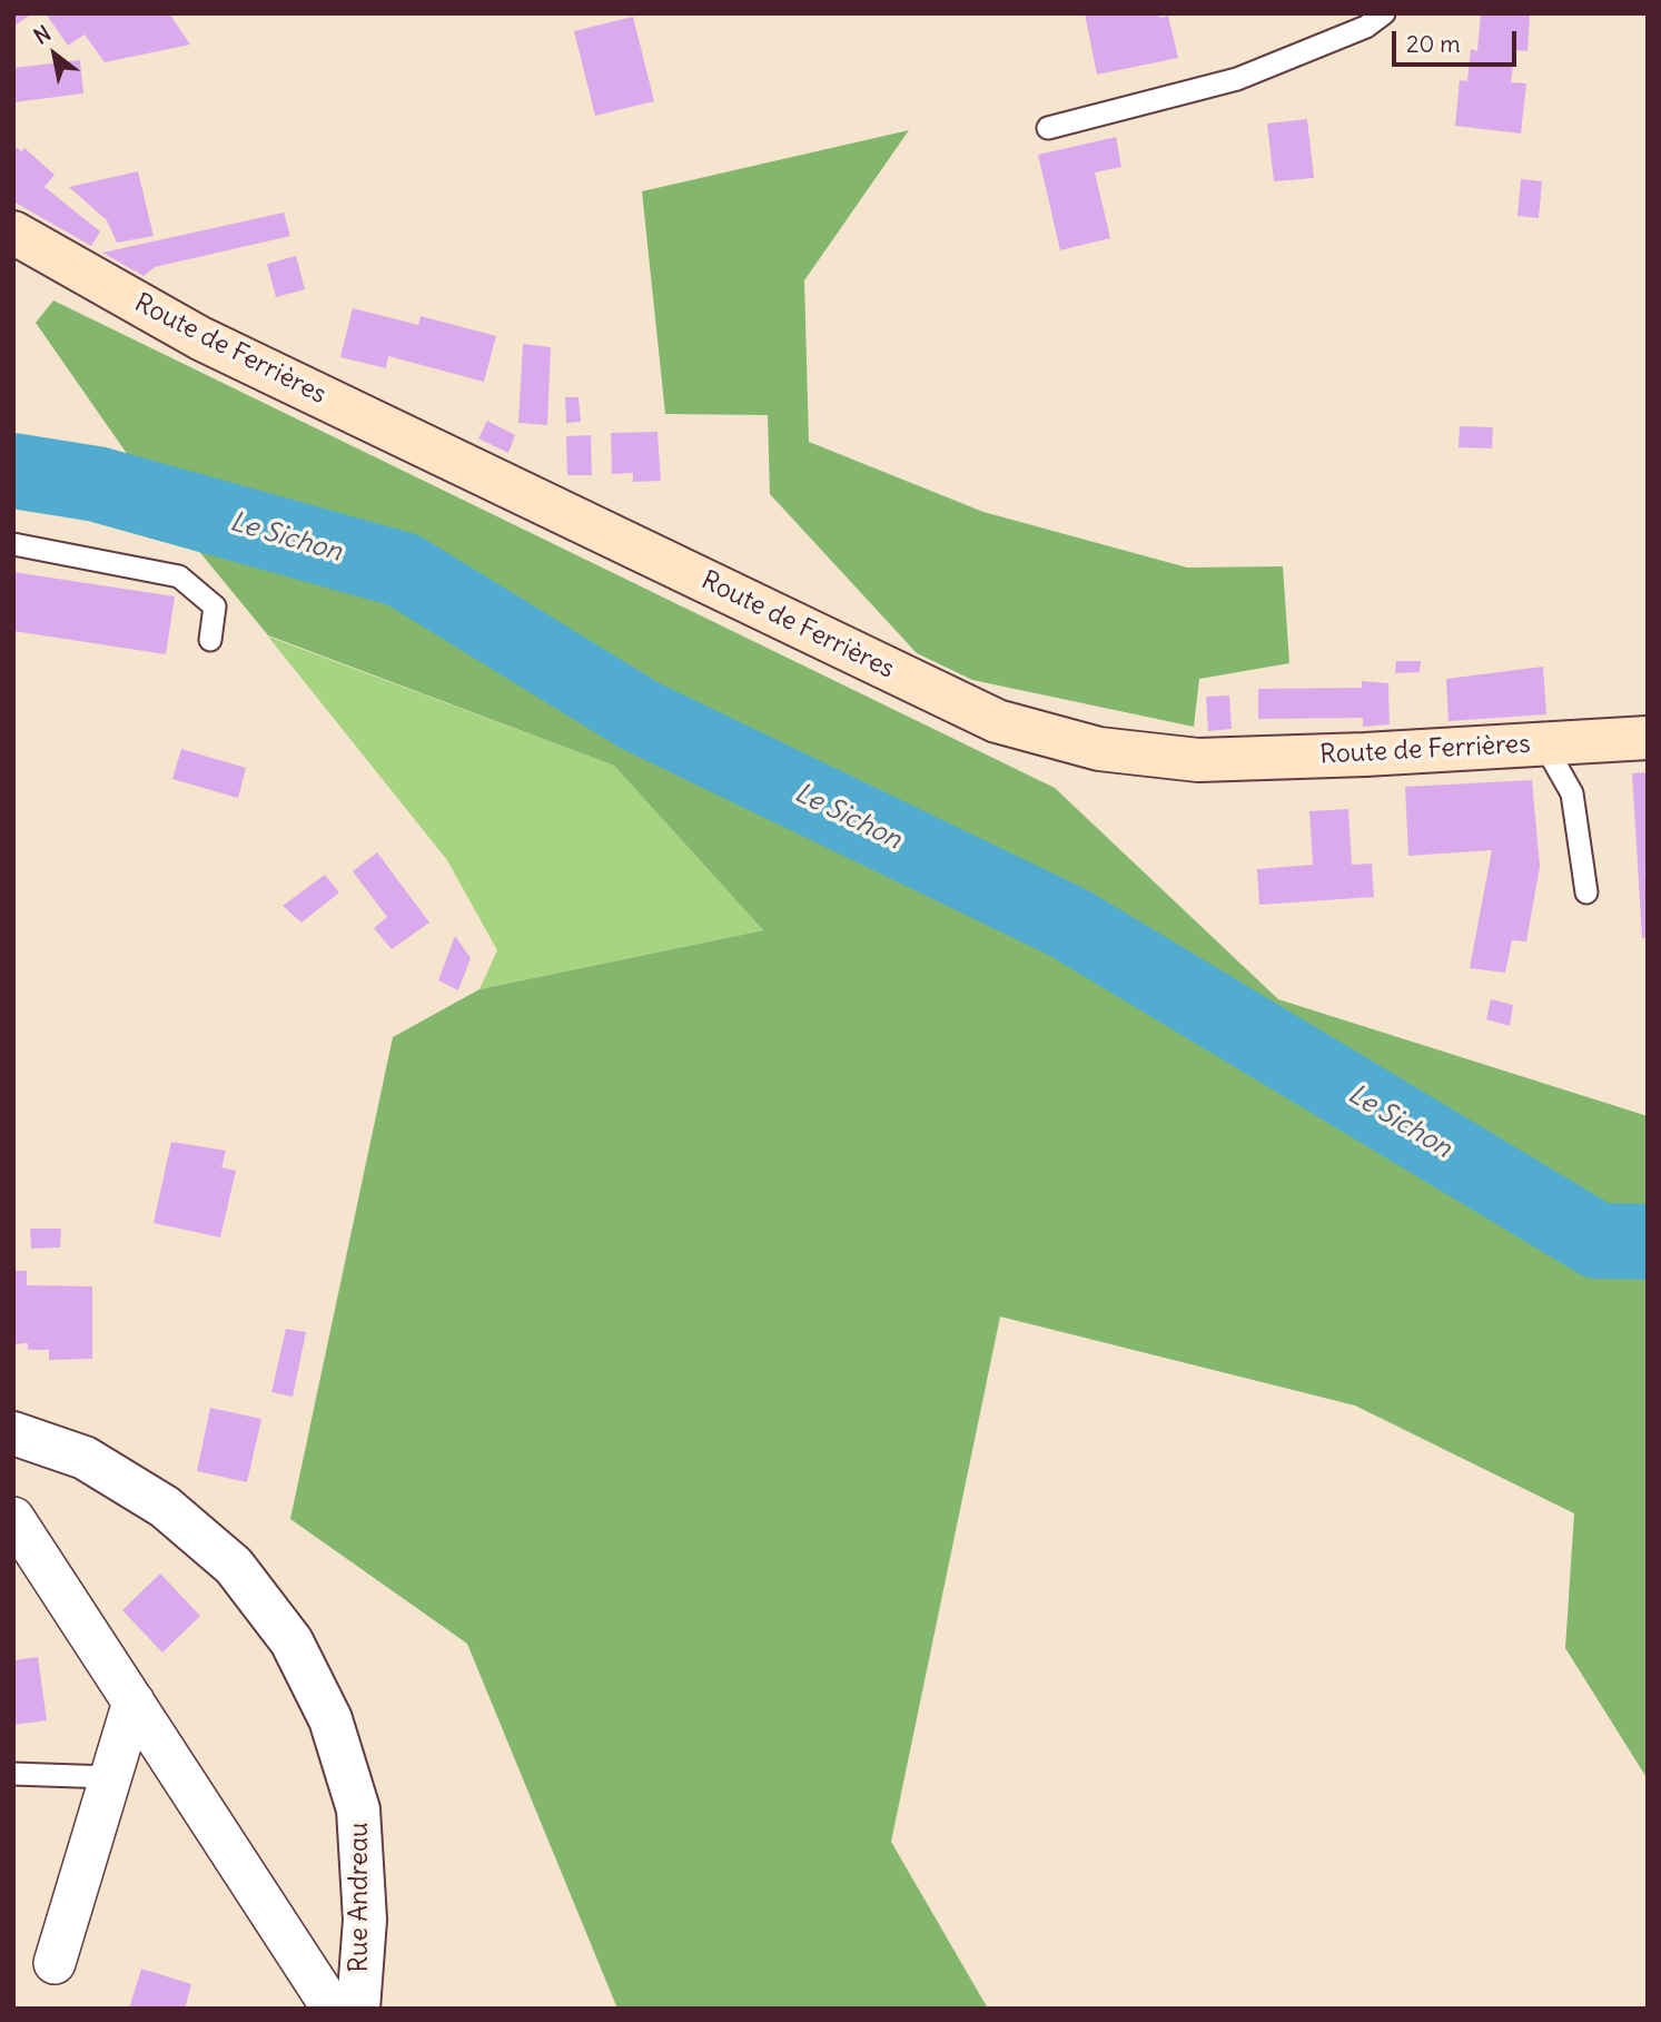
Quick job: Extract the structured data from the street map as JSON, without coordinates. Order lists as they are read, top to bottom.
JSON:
{
  "streets": {
    "main road": ["Route de Ferrières"],
    "street": ["Rue Andreau"]
  },
  "water": ["Le Sichon"],
  "scale_bar": "20 m",
  "north": "top left"
}
